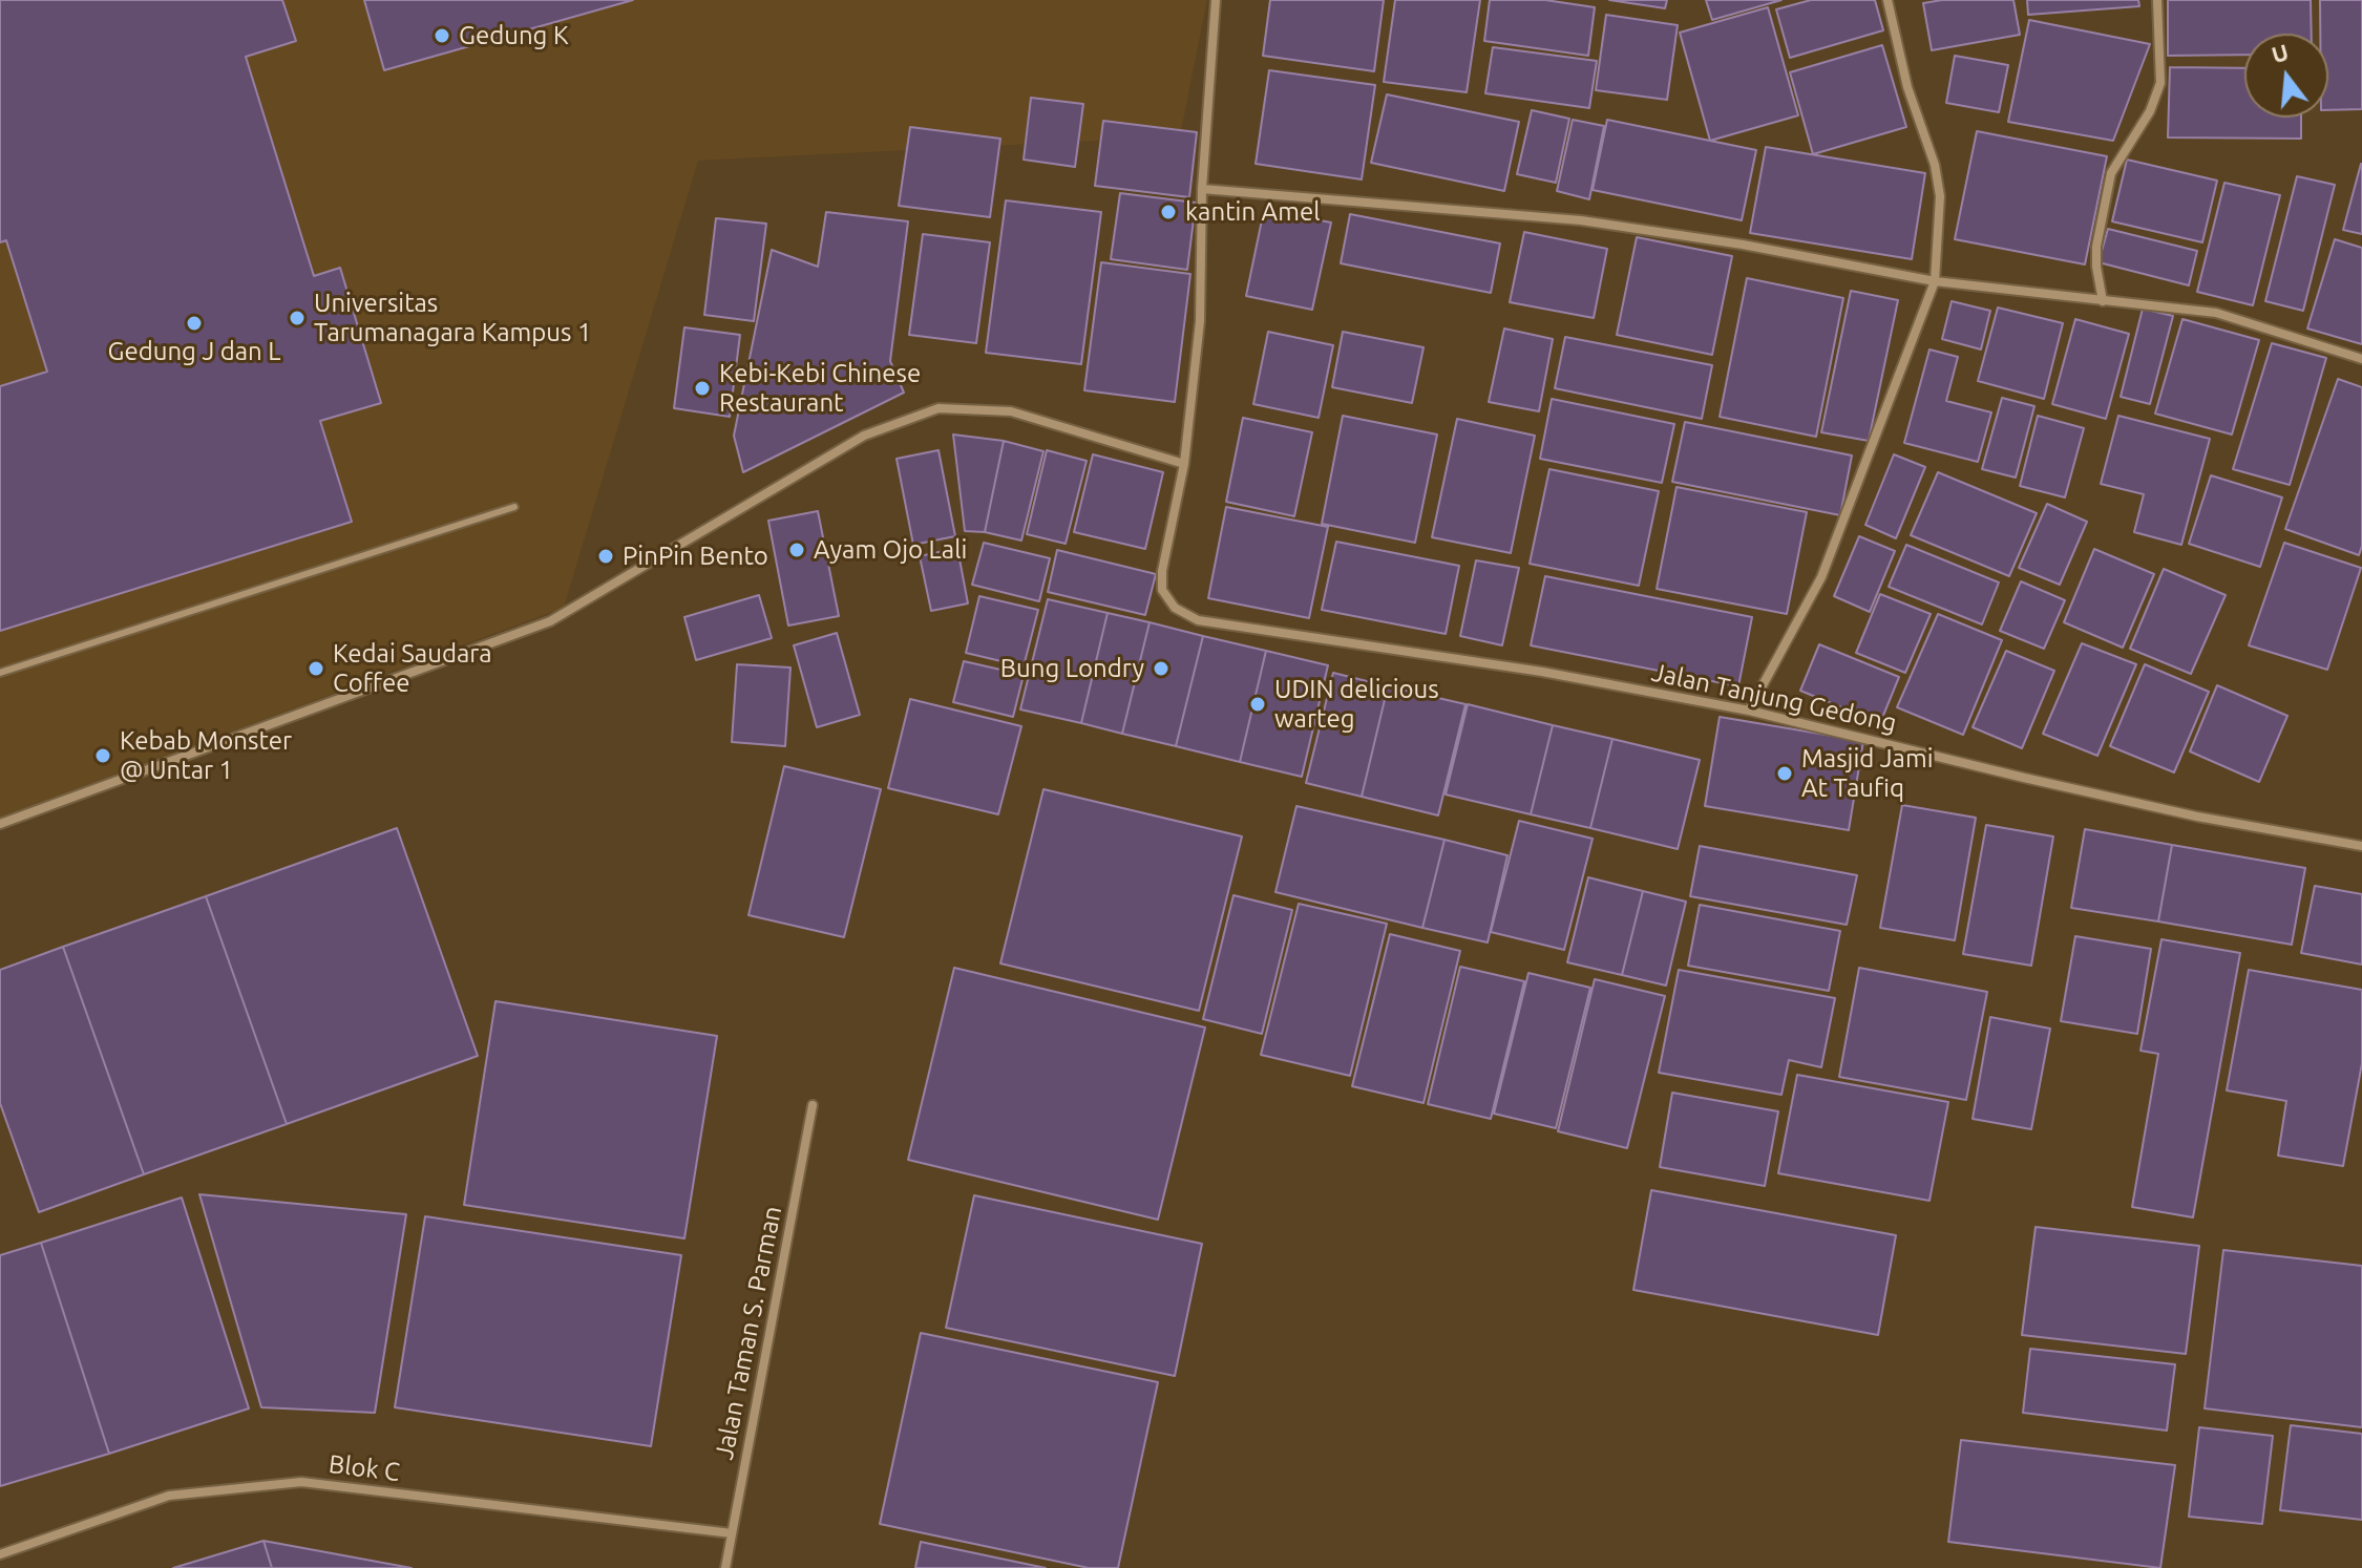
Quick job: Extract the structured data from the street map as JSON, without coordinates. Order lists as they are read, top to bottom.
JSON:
{
  "streets": {
    "street": ["Jalan Tanjung Gedong", "Jalan Taman S. Parman", "Blok C"]
  },
  "crossings": [
    ["Jalan Taman S. Parman", "Blok C"]
  ],
  "places": [
    "Gedung K",
    "kantin Amel",
    "Universitas Tarumanagara Kampus 1",
    "Gedung J dan L",
    "Kebi-Kebi Chinese Restaurant",
    "Ayam Ojo Lali",
    "PinPin Bento",
    "Kedai Saudara Coffee",
    "Bung Londry",
    "UDIN delicious warteg",
    "Kebab Monster @ Untar 1",
    "Masjid Jami At Taufiq"
  ],
  "north": "top"
}
